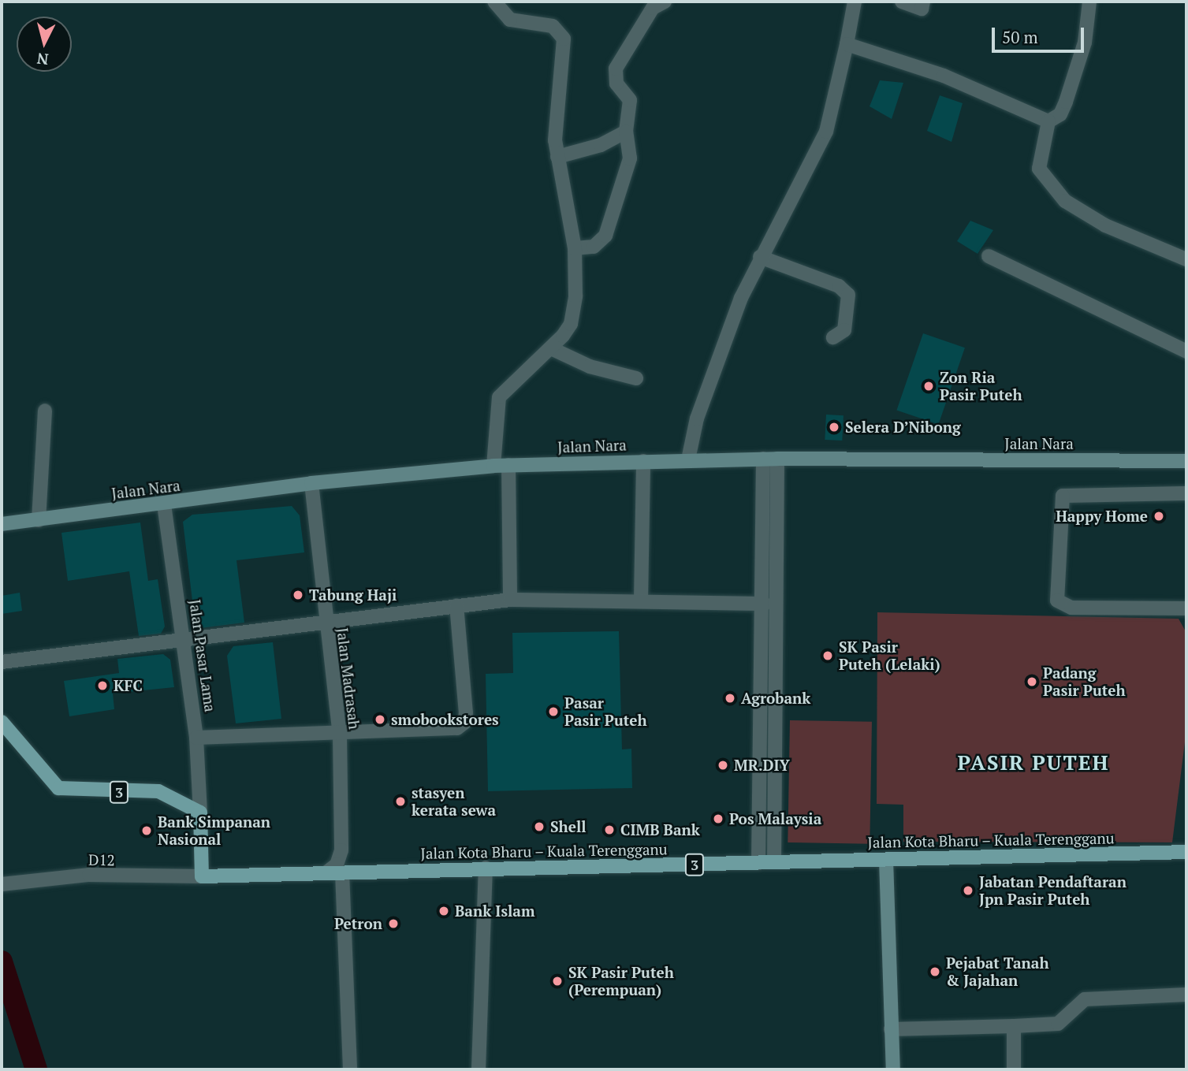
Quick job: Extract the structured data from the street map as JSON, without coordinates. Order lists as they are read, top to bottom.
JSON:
{
  "streets": {
    "main road": ["Jalan Nara", "3", "Jalan Kota Bharu – Kuala Terengganu"],
    "street": ["Jalan Pasar Lama", "Jalan Madrasah", "D12"]
  },
  "crossings": [
    ["Jalan Nara", "Jalan Pasar Lama"],
    ["Jalan Nara", "Jalan Madrasah"],
    ["Jalan Pasar Lama", "3"],
    ["Jalan Madrasah", "Jalan Kota Bharu – Kuala Terengganu"],
    ["Jalan Kota Bharu – Kuala Terengganu", "D12"]
  ],
  "districts": ["PASIR PUTEH"],
  "places": [
    "Zon Ria Pasir Puteh",
    "Selera D’Nibong",
    "Happy Home",
    "Tabung Haji",
    "SK Pasir Puteh (Lelaki)",
    "Padang Pasir Puteh",
    "KFC",
    "Agrobank",
    "Pasar Pasir Puteh",
    "smobookstores",
    "MR.DIY",
    "stasyen kerata sewa",
    "Pos Malaysia",
    "Shell",
    "CIMB Bank",
    "Bank Simpanan Nasional",
    "Jabatan Pendaftaran Jpn Pasir Puteh",
    "Bank Islam",
    "Petron",
    "Pejabat Tanah & Jajahan",
    "SK Pasir Puteh (Perempuan)"
  ],
  "scale_bar": "50 m",
  "north": "bottom"
}
